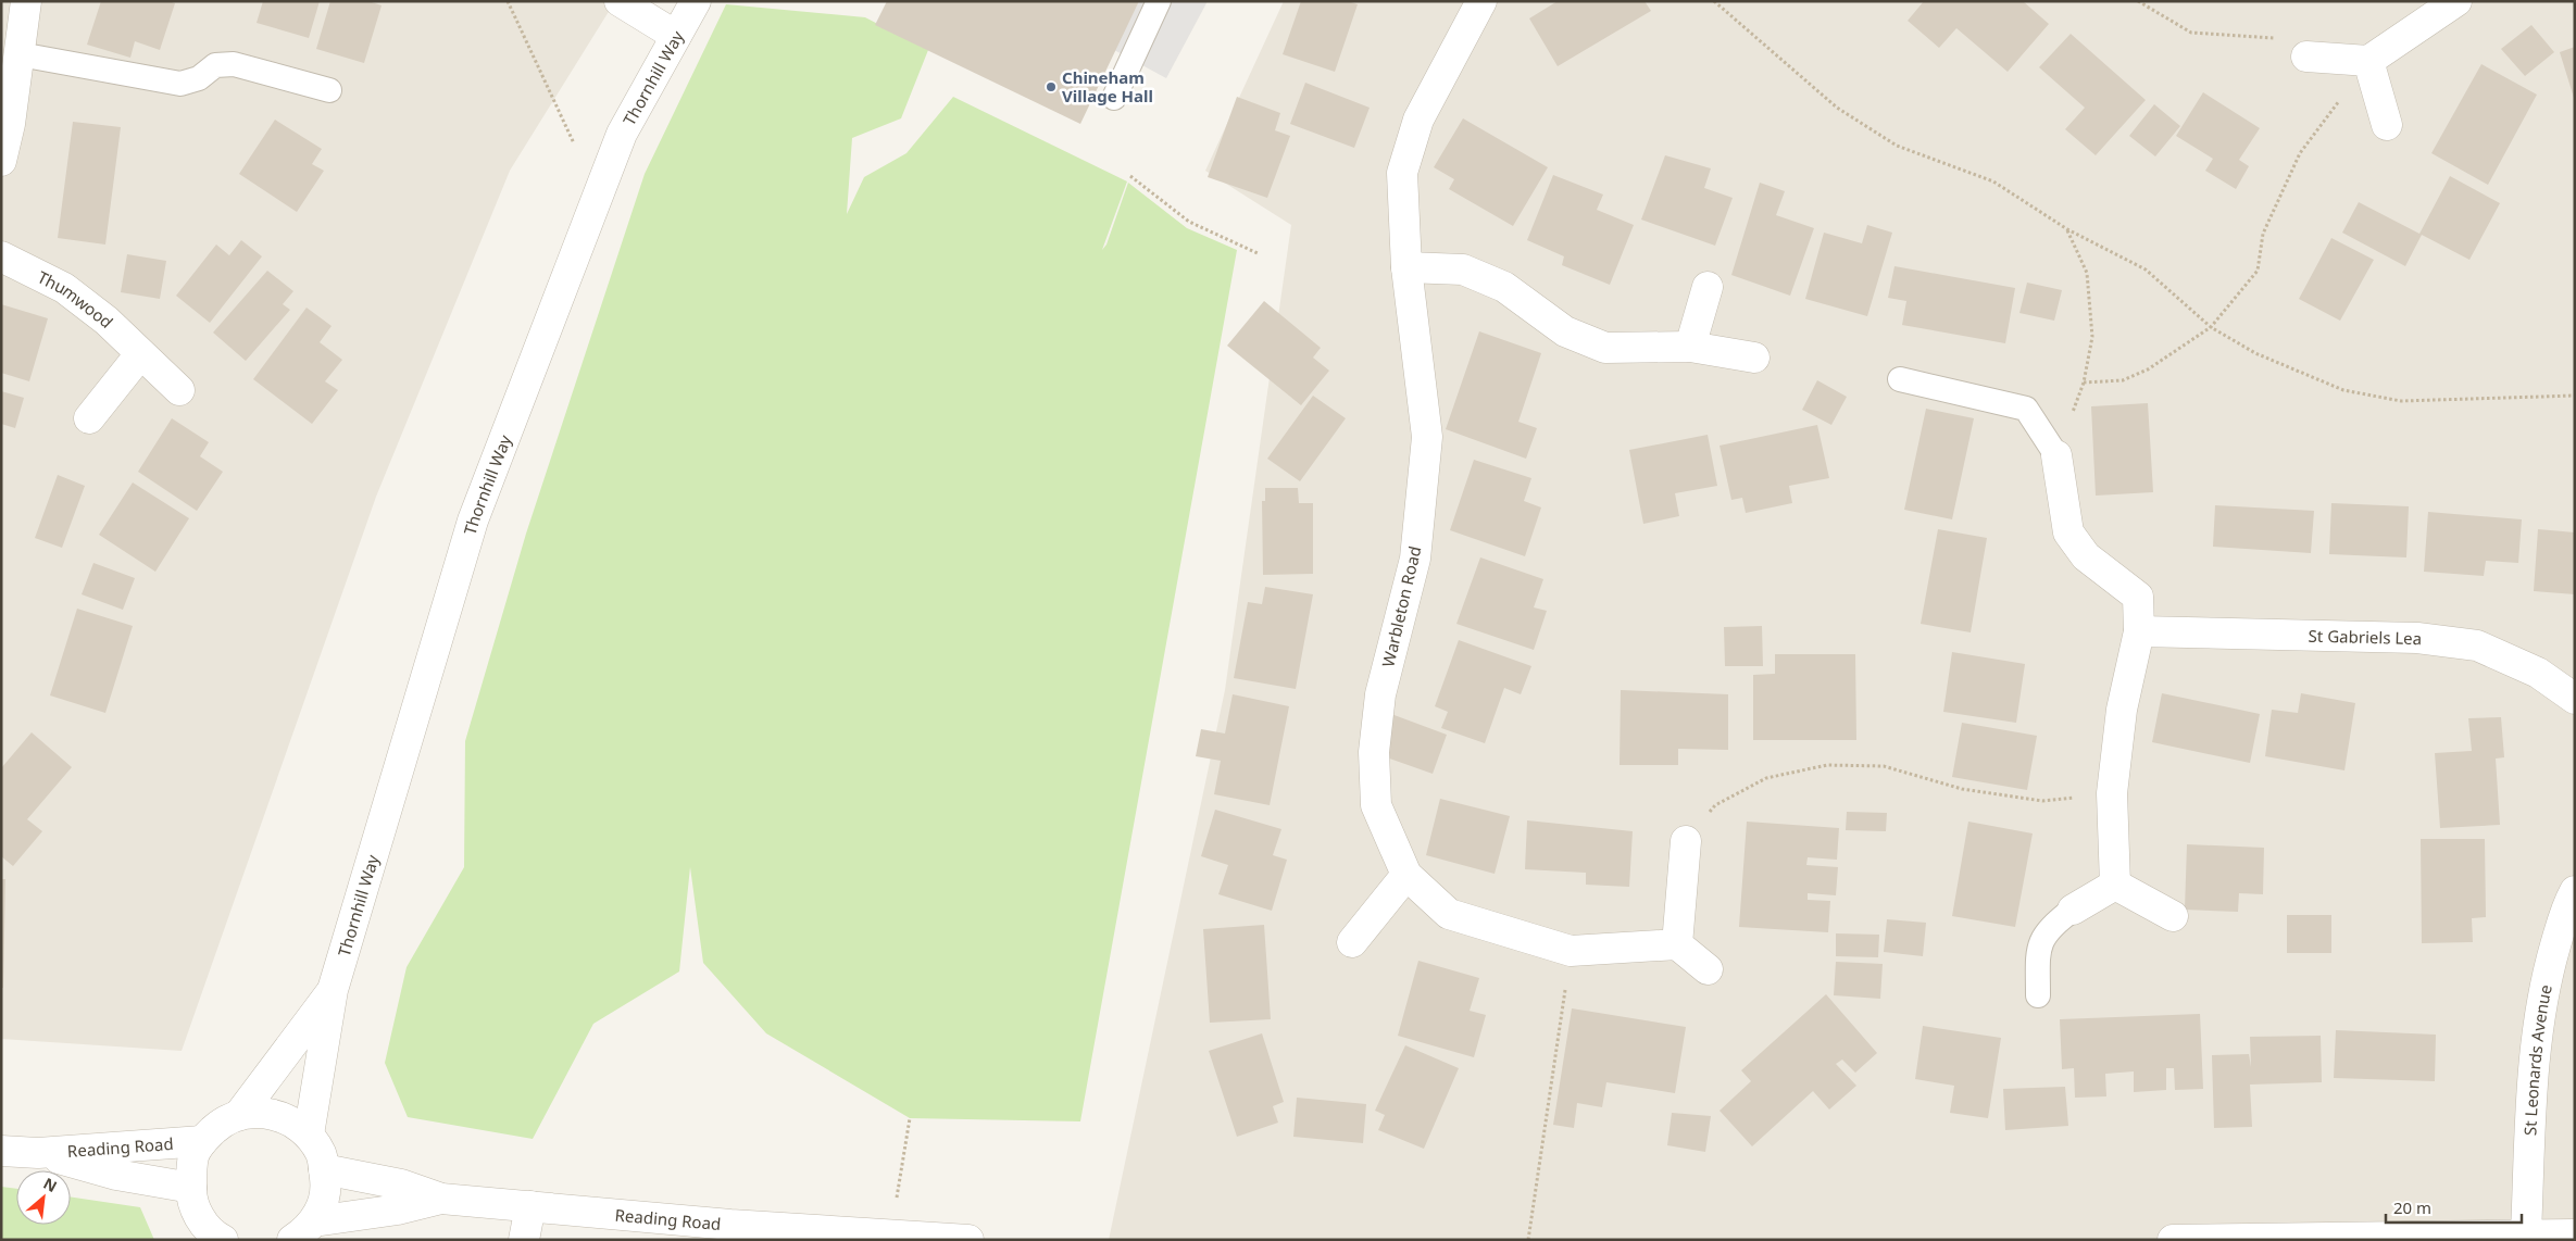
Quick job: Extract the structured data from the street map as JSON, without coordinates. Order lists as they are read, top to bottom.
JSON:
{
  "streets": {
    "street": [
      "Thornhill Way",
      "Thumwood",
      "Warbleton Road",
      "St Gabriels Lea",
      "St Leonards Avenue",
      "Reading Road"
    ]
  },
  "places": ["Chineham Village Hall"],
  "scale_bar": "20 m",
  "north": "top right"
}
